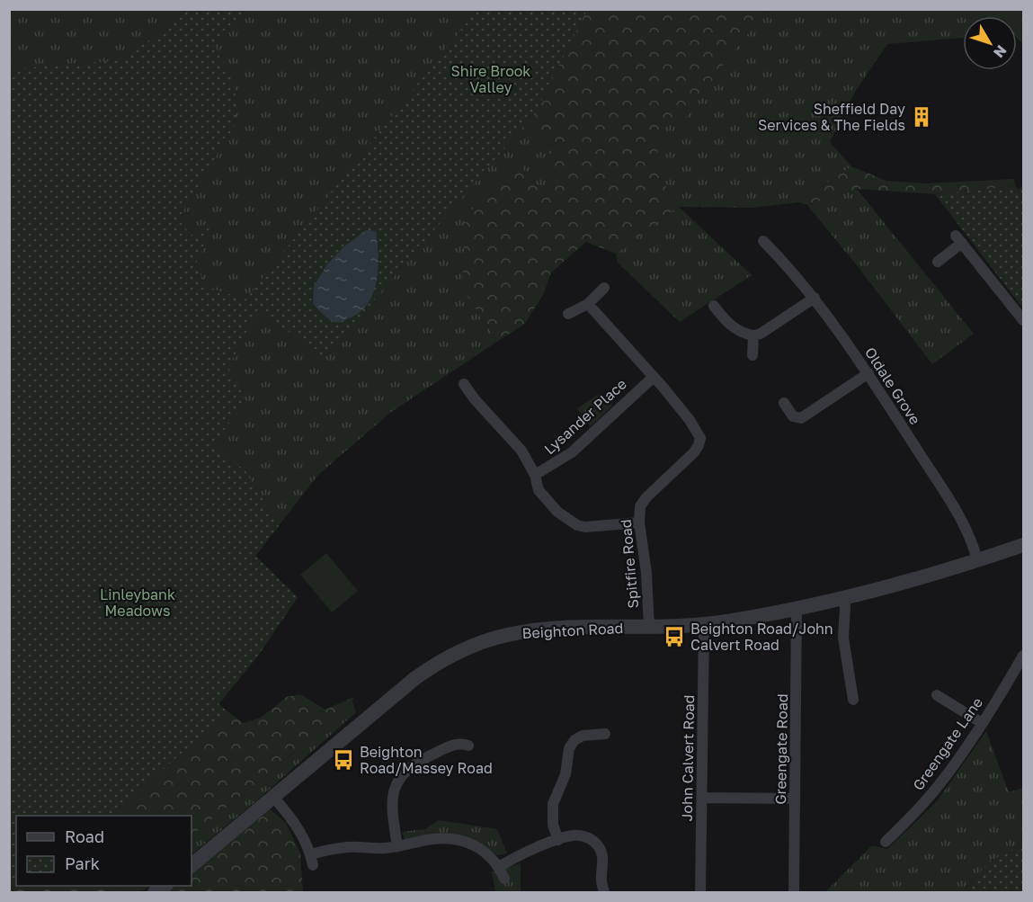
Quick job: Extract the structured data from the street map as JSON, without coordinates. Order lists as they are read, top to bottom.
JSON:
{
  "streets": {
    "street": [
      "Oldale Grove",
      "Lysander Place",
      "Spitfire Road",
      "Beighton Road",
      "Greengate Lane",
      "Greengate Road",
      "John Calvert Road"
    ]
  },
  "crossings": [
    ["Oldale Grove", "Beighton Road"],
    ["Lysander Place", "Spitfire Road"],
    ["Spitfire Road", "Beighton Road"],
    ["Beighton Road", "Greengate Road"],
    ["Beighton Road", "John Calvert Road"]
  ],
  "parks": ["Shire Brook Valley", "Linleybank Meadows"],
  "places": {
    "building": ["Sheffield Day Services & The Fields"],
    "bus stop": ["Beighton Road/John Calvert Road", "Beighton Road/Massey Road"]
  },
  "legend": ["Road", "Park"],
  "north": "bottom right"
}
